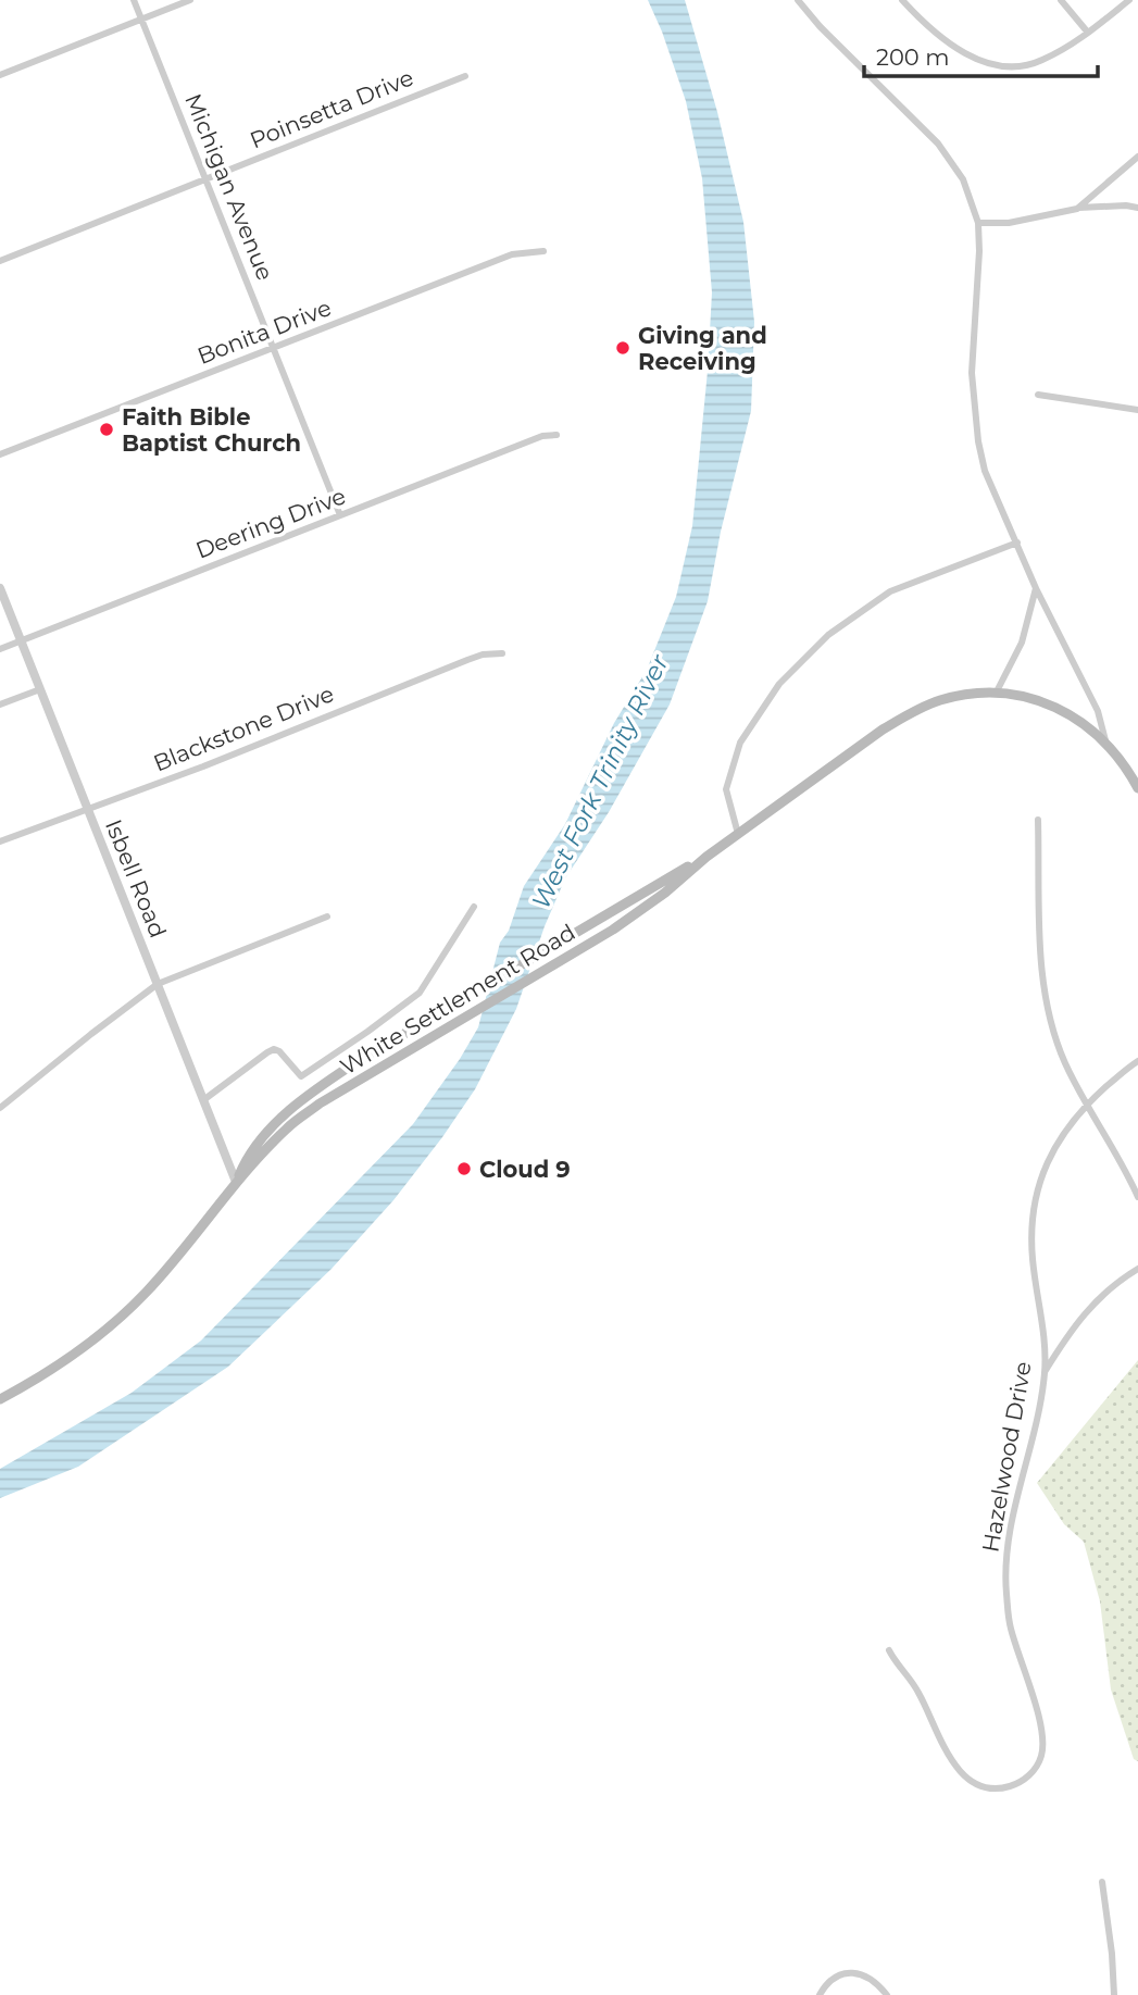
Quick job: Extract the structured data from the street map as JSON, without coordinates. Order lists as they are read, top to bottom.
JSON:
{
  "streets": {
    "main road": ["White Settlement Road"],
    "street": [
      "Poinsetta Drive",
      "Michigan Avenue",
      "Bonita Drive",
      "Deering Drive",
      "Blackstone Drive",
      "Isbell Road",
      "Hazelwood Drive"
    ]
  },
  "crossings": [
    ["Poinsetta Drive", "Michigan Avenue"],
    ["Michigan Avenue", "Bonita Drive"],
    ["Michigan Avenue", "Deering Drive"],
    ["Deering Drive", "Isbell Road"],
    ["Blackstone Drive", "Isbell Road"],
    ["Isbell Road", "White Settlement Road"]
  ],
  "water": ["West Fork Trinity River"],
  "places": ["Giving and Receiving", "Faith Bible Baptist Church", "Cloud 9"],
  "scale_bar": "200 m"
}
